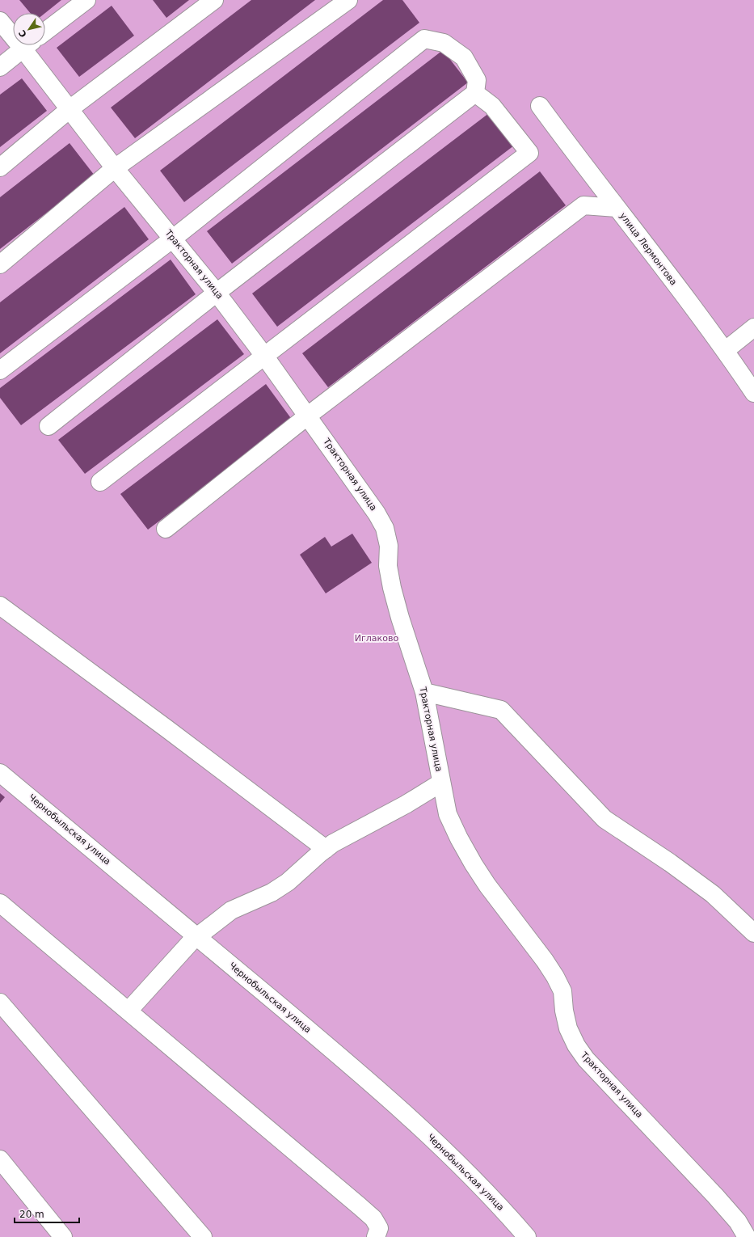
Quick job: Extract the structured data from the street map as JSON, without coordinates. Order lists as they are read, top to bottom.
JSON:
{
  "streets": {
    "street": ["улица Лермонтова", "Тракторная улица", "Чернобыльская улица"]
  },
  "parks": ["Иглаково"],
  "scale_bar": "20 m",
  "north": "bottom left"
}
